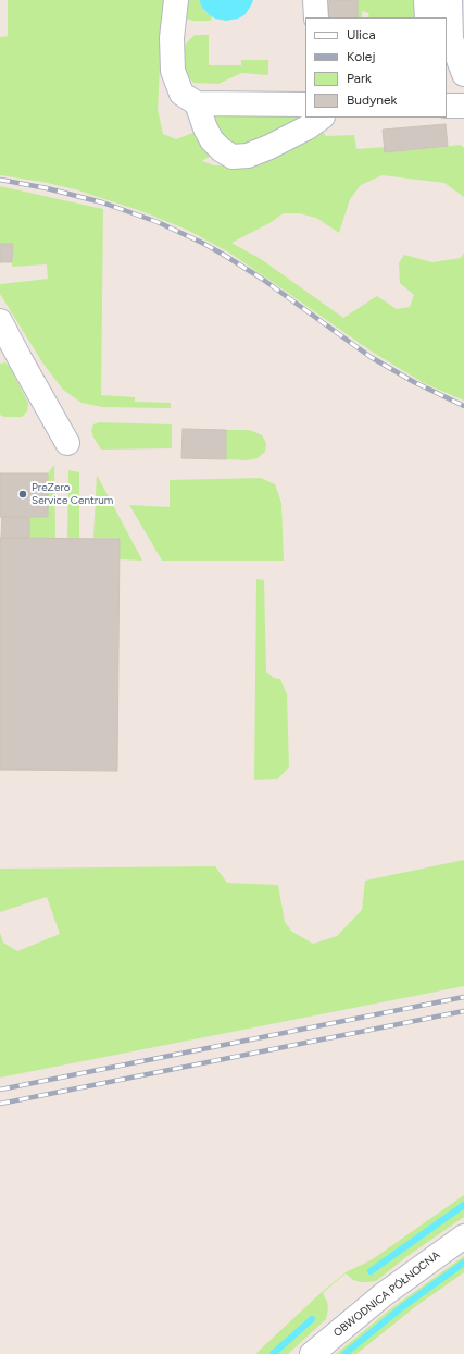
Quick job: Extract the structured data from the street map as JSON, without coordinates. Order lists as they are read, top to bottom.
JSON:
{
  "streets": {
    "street": ["OBWODNICA PÓŁNOCNA"]
  },
  "places": ["PreZero Service Centrum"],
  "legend": [
    "Ulica",
    "Kolej",
    "Park",
    "Budynek"
  ]
}
